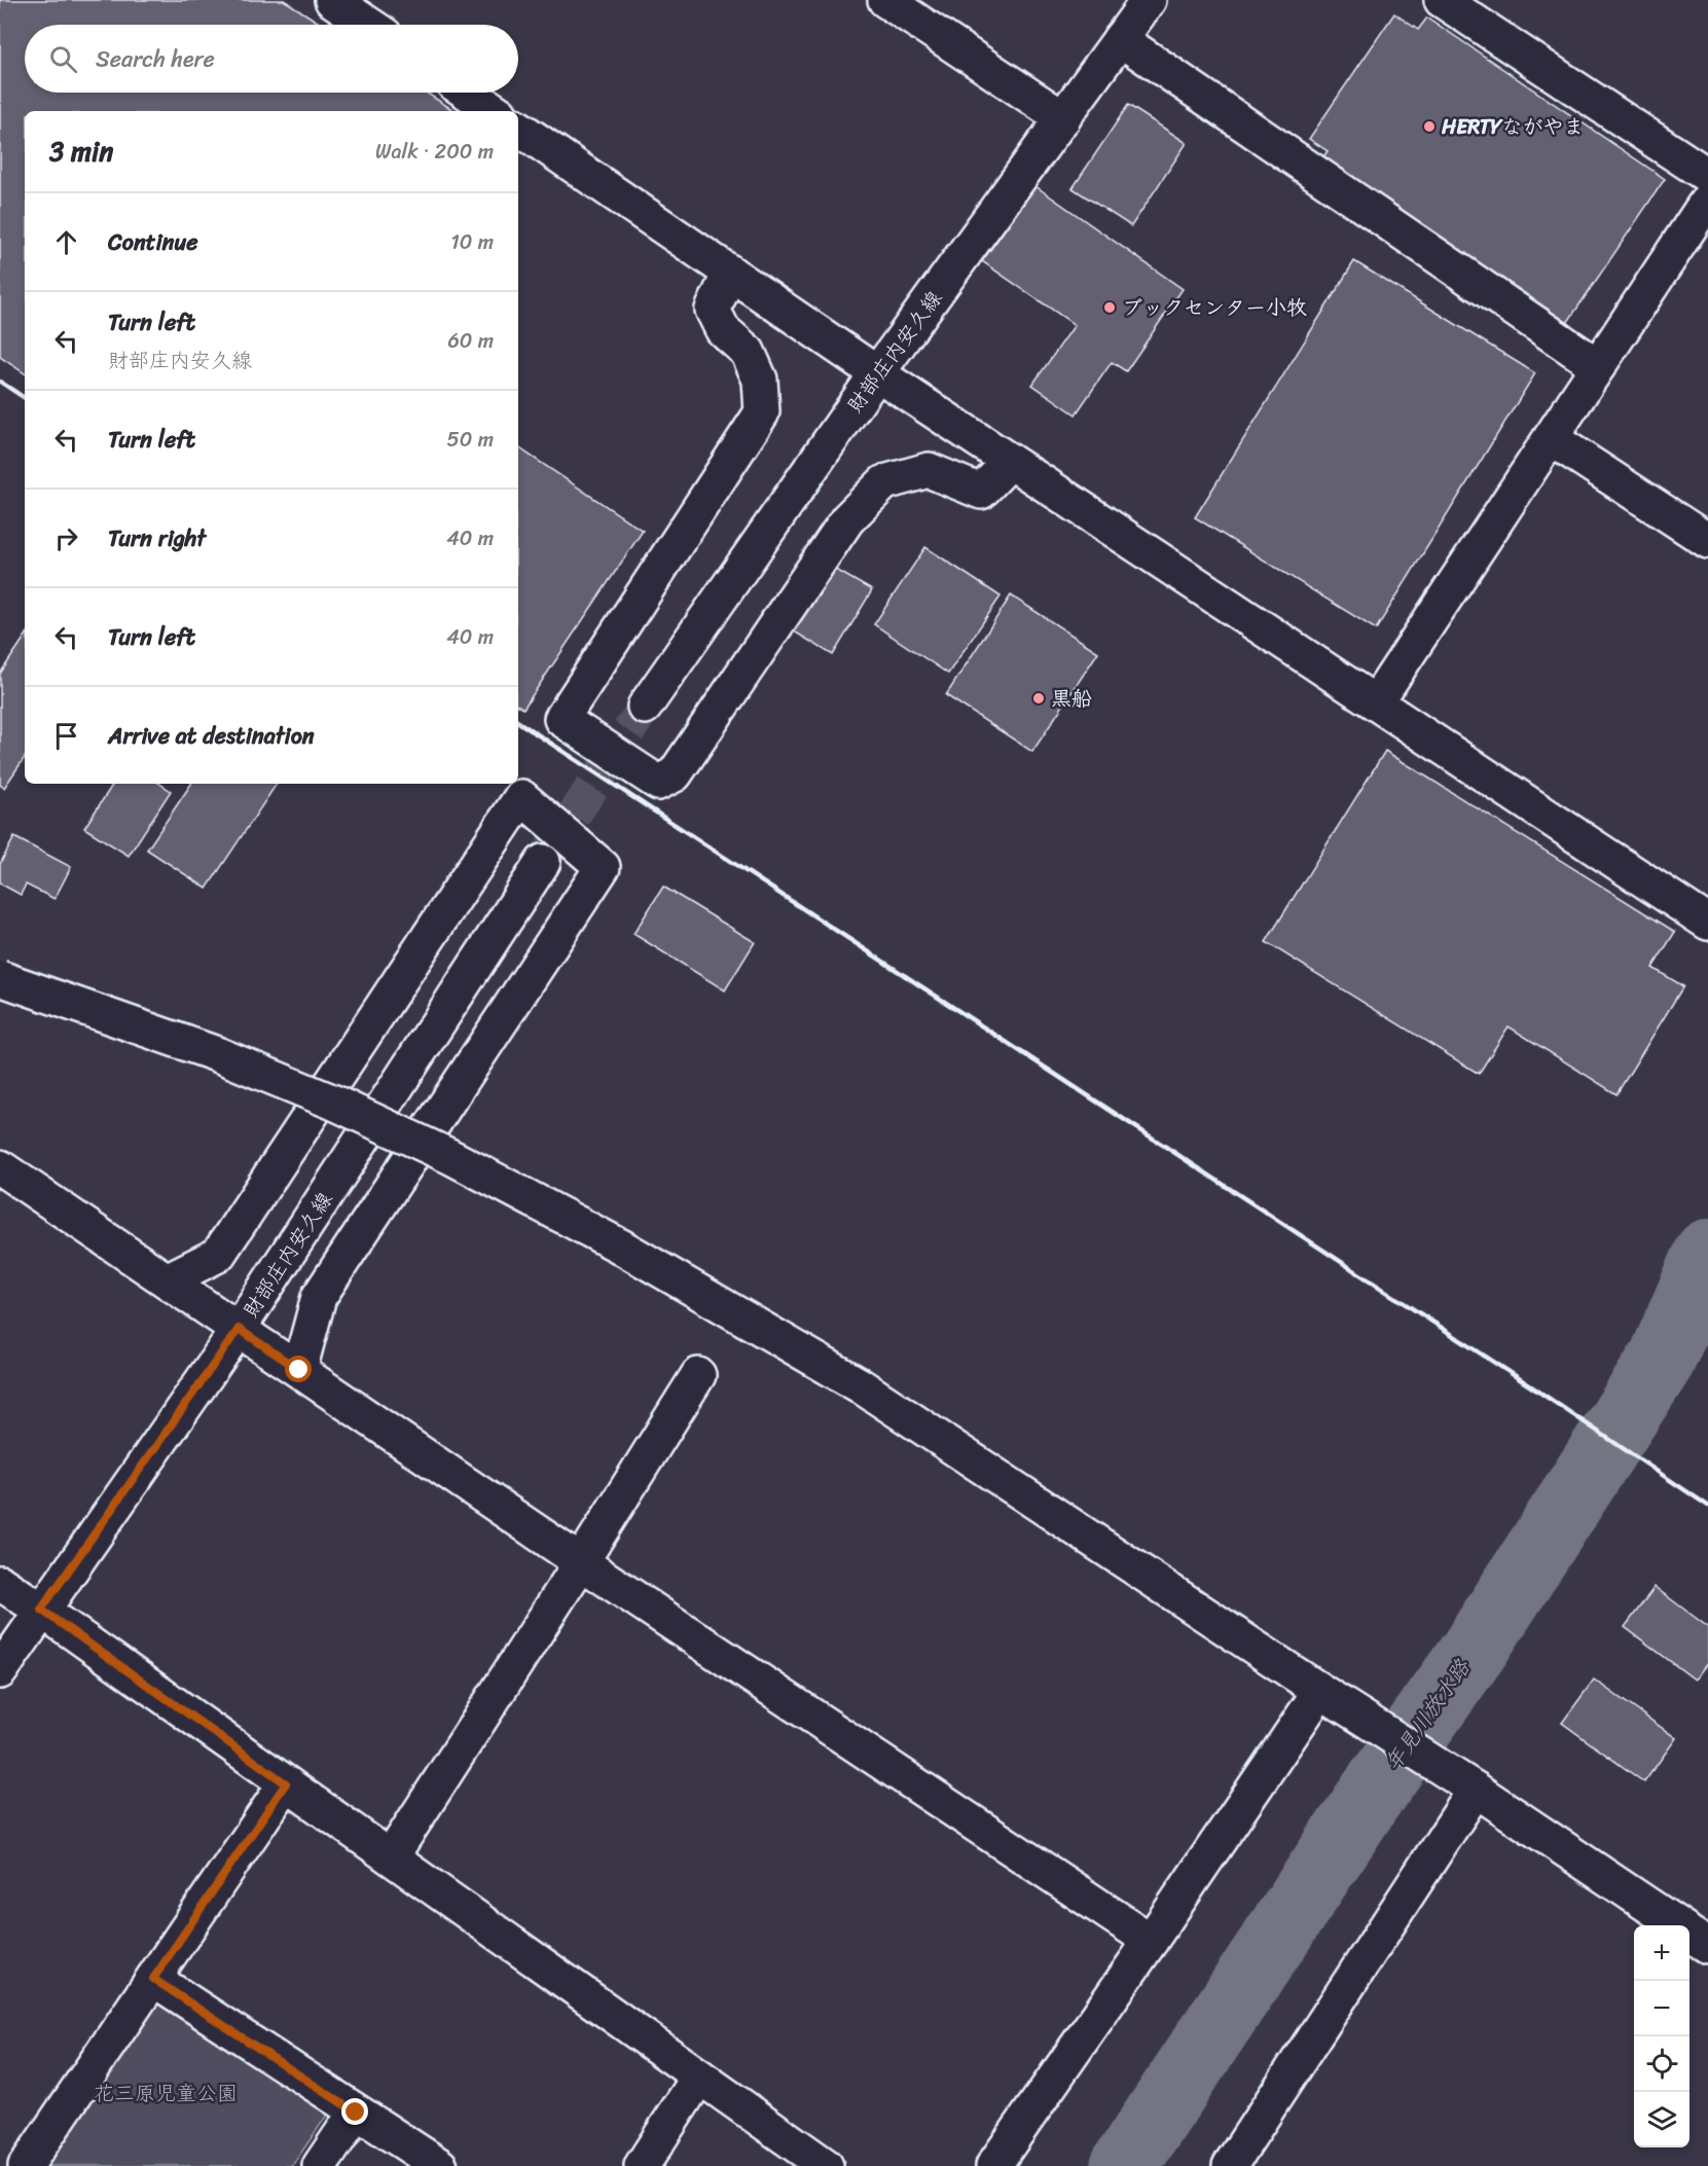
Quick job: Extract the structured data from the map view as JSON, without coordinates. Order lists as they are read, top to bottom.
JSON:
{
  "streets": {
    "street": ["財部庄内安久線"]
  },
  "water": ["年見川放水路"],
  "parks": ["花三原児童公園"],
  "places": ["HERTYながやま", "ブックセンター小牧", "黒船"],
  "page": {
    "search": "Search here",
    "heading": ["3 min", "Walk · 200 m"],
    "list": [
      ["Continue", "10 m"],
      ["Turn left", "財部庄内安久線", "60 m"],
      ["Turn left", "50 m"],
      ["Turn right", "40 m"],
      ["Turn left", "40 m"],
      "Arrive at destination"
    ],
    "map_buttons": ["+", "−"]
  }
}
